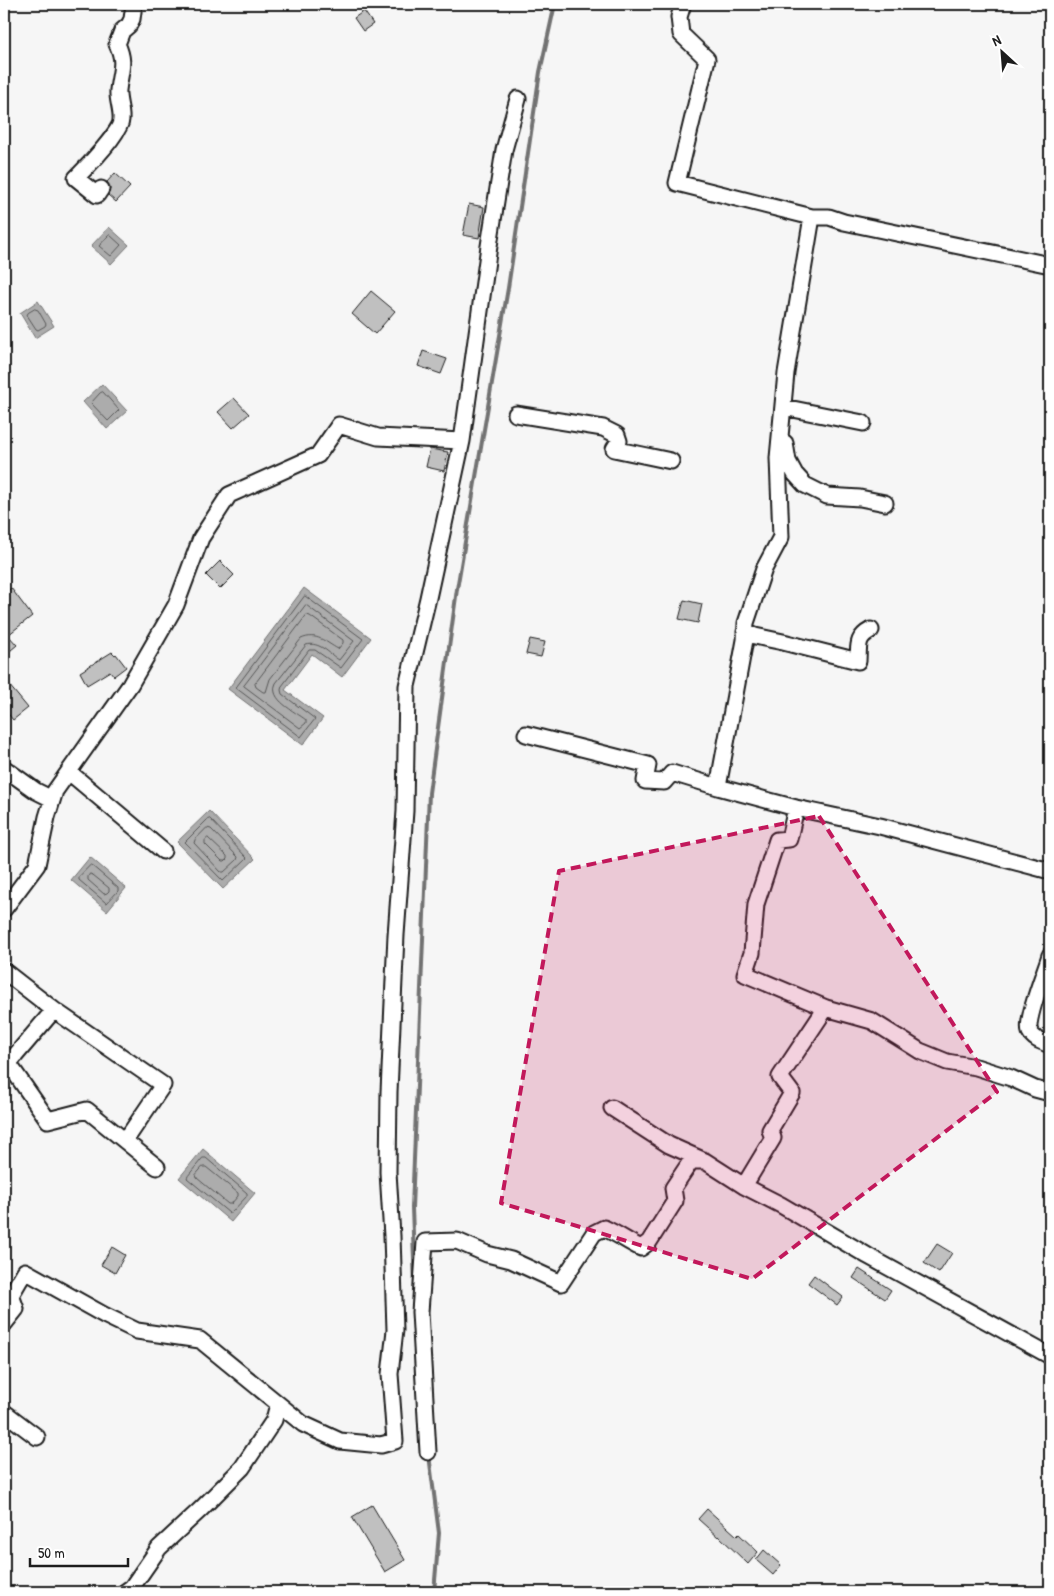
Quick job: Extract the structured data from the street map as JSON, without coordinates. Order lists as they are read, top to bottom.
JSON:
{
  "scale_bar": "50 m",
  "north": "top left"
}
